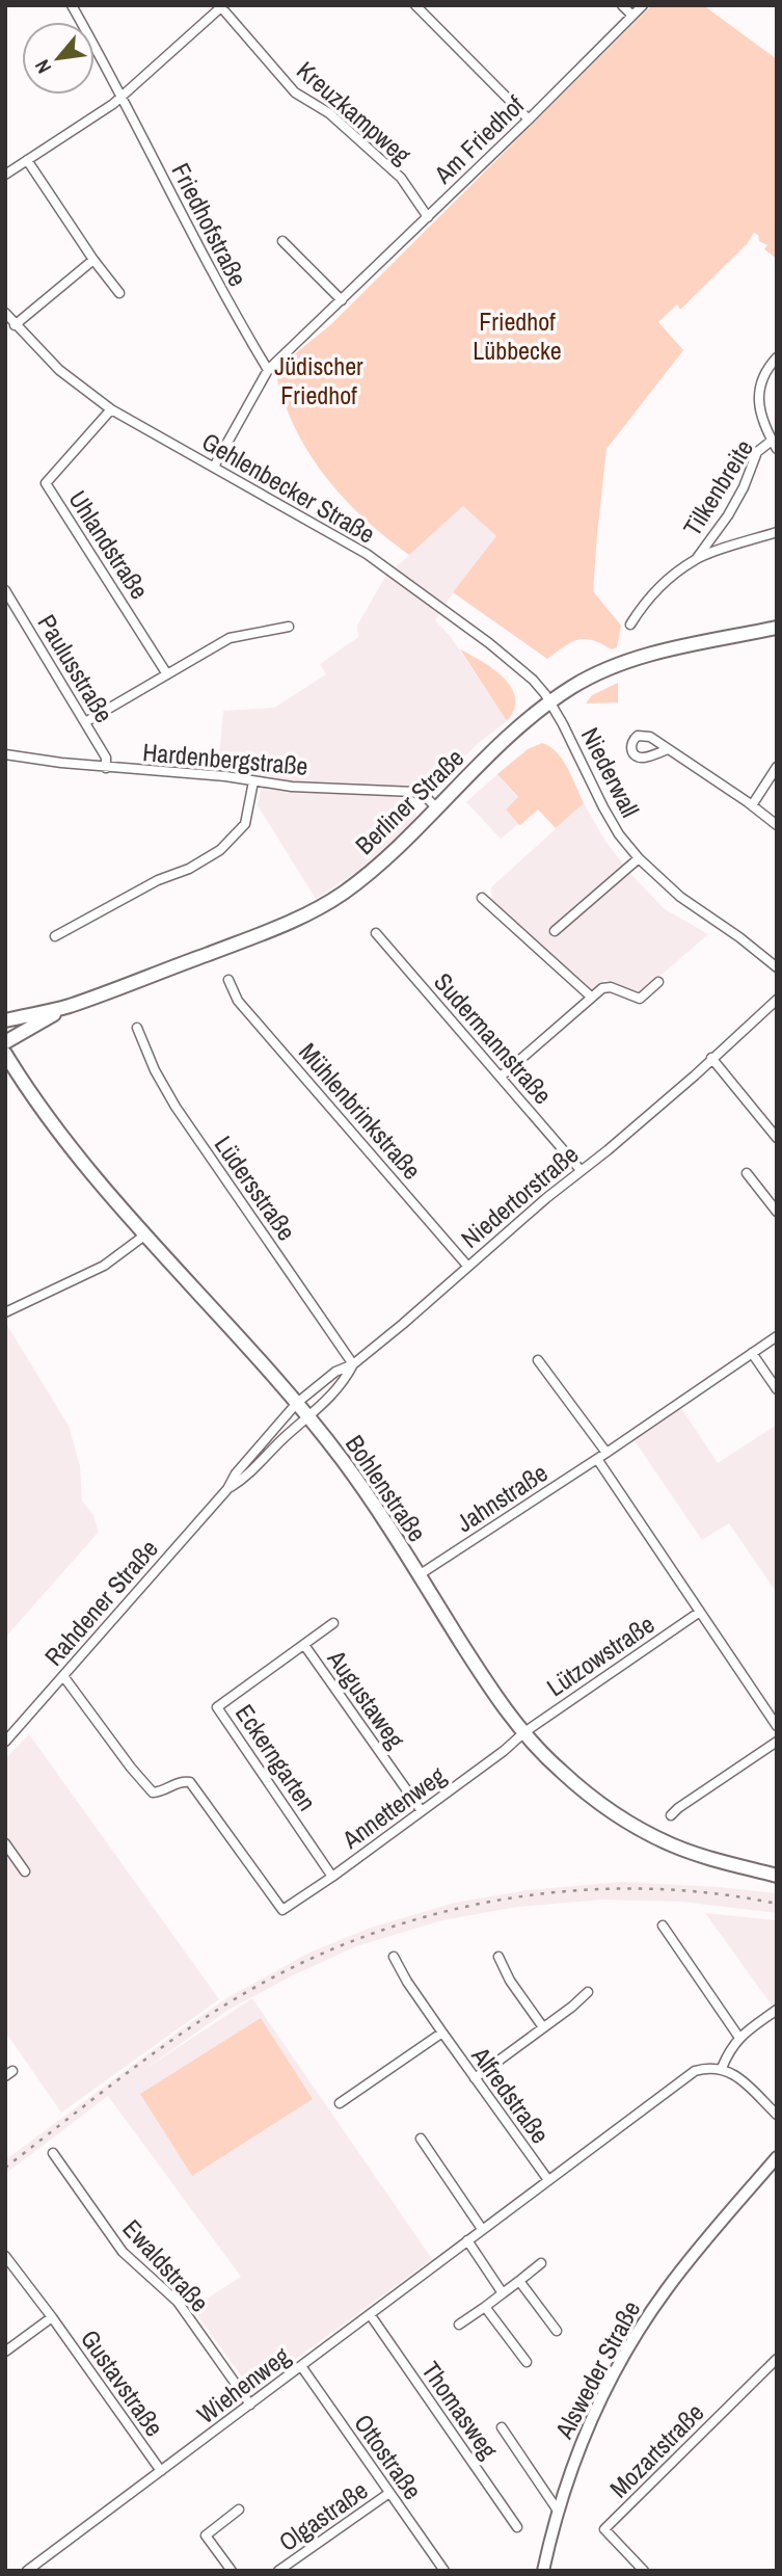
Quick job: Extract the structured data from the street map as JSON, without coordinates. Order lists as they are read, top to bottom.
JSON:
{
  "streets": {
    "main road": ["Berliner Straße", "Bohlenstraße"],
    "street": [
      "Kreuzkampweg",
      "Am Friedhof",
      "Friedhofstraße",
      "Gehlenbecker Straße",
      "Tilkenbreite",
      "Uhlandstraße",
      "Paulusstraße",
      "Hardenbergstraße",
      "Niederwall",
      "Sudermannstraße",
      "Mühlenbrinkstraße",
      "Lüdersstraße",
      "Niedertorstraße",
      "Jahnstraße",
      "Rahdener Straße",
      "Lützowstraße",
      "Augustaweg",
      "Eckerngarten",
      "Annettenweg",
      "Alfredstraße",
      "Ewaldstraße",
      "Alsweder Straße",
      "Gustavstraße",
      "Wiehenweg",
      "Thomasweg",
      "Mozartstraße",
      "Ottostraße",
      "Olgastraße"
    ]
  },
  "crossings": [
    ["Kreuzkampweg", "Am Friedhof"],
    ["Am Friedhof", "Friedhofstraße"],
    ["Am Friedhof", "Gehlenbecker Straße"],
    ["Gehlenbecker Straße", "Uhlandstraße"],
    ["Gehlenbecker Straße", "Niederwall"],
    ["Gehlenbecker Straße", "Berliner Straße"],
    ["Paulusstraße", "Hardenbergstraße"],
    ["Hardenbergstraße", "Berliner Straße"],
    ["Niederwall", "Berliner Straße"],
    ["Sudermannstraße", "Niedertorstraße"],
    ["Mühlenbrinkstraße", "Niedertorstraße"],
    ["Lüdersstraße", "Niedertorstraße"],
    ["Niedertorstraße", "Bohlenstraße"],
    ["Niedertorstraße", "Rahdener Straße"],
    ["Bohlenstraße", "Jahnstraße"],
    ["Bohlenstraße", "Rahdener Straße"],
    ["Bohlenstraße", "Lützowstraße"],
    ["Bohlenstraße", "Annettenweg"],
    ["Rahdener Straße", "Annettenweg"],
    ["Lützowstraße", "Annettenweg"],
    ["Augustaweg", "Eckerngarten"],
    ["Augustaweg", "Annettenweg"],
    ["Eckerngarten", "Annettenweg"],
    ["Alfredstraße", "Wiehenweg"],
    ["Ewaldstraße", "Wiehenweg"],
    ["Gustavstraße", "Wiehenweg"],
    ["Wiehenweg", "Thomasweg"],
    ["Wiehenweg", "Ottostraße"],
    ["Ottostraße", "Olgastraße"]
  ],
  "parks": ["Friedhof Lübbecke", "Jüdischer Friedhof"],
  "north": "bottom left"
}
